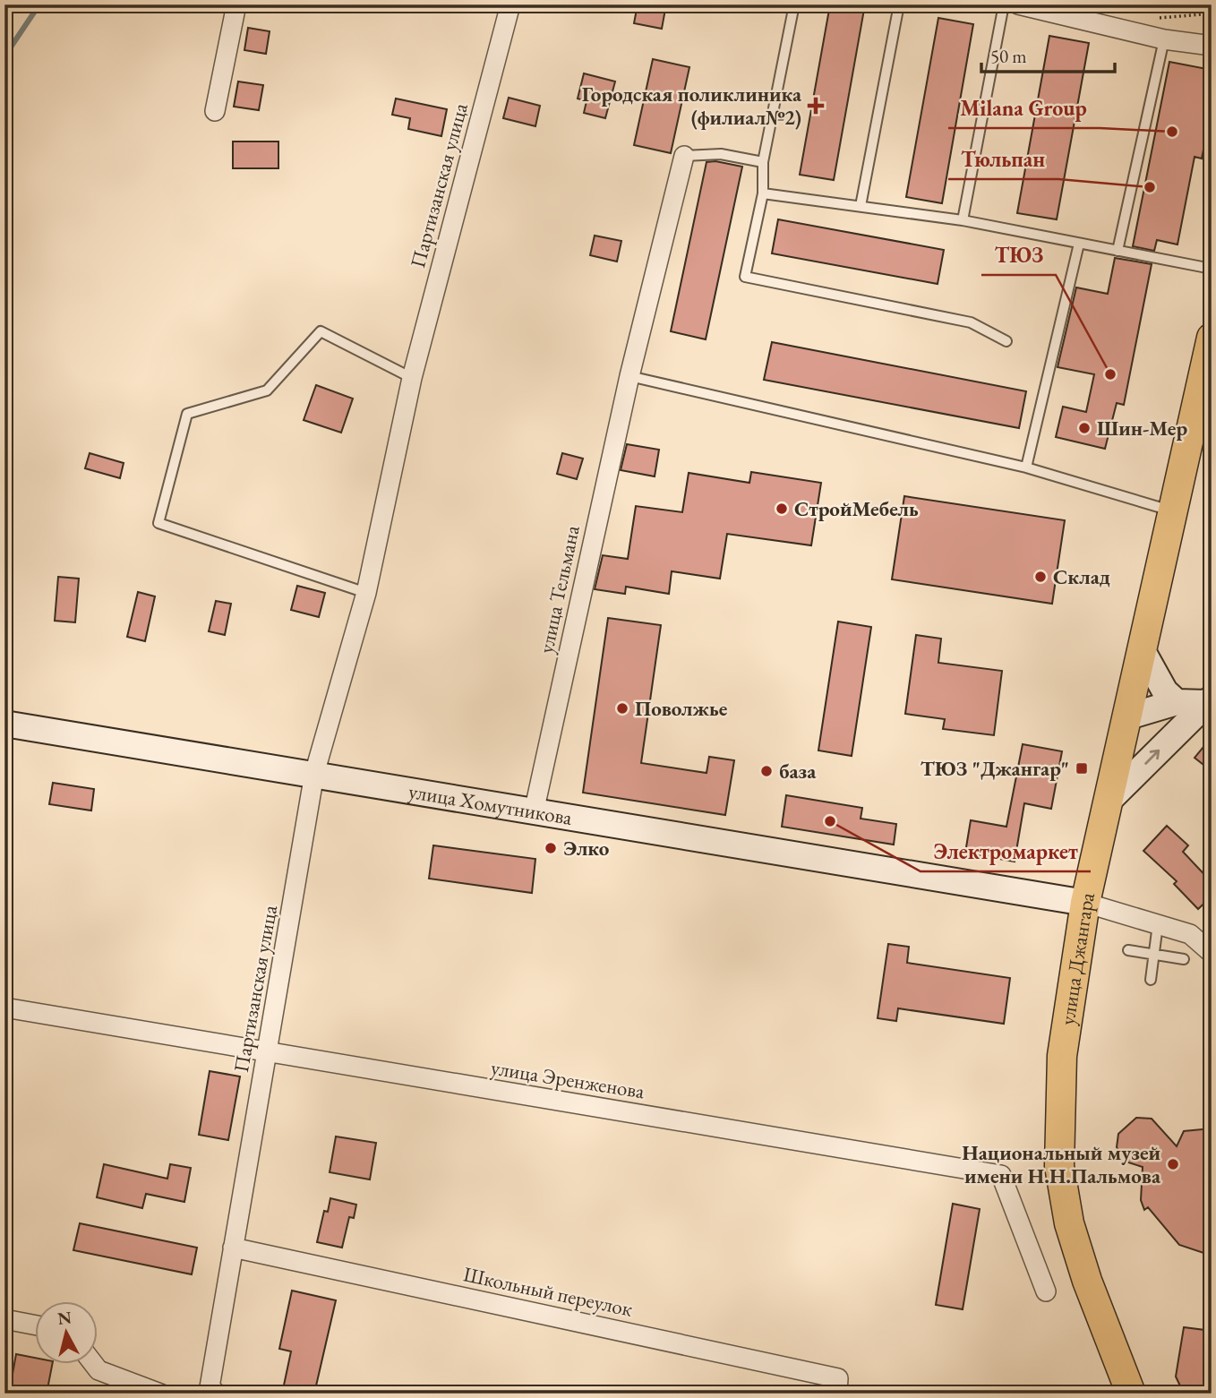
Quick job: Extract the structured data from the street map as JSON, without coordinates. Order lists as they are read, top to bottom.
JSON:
{
  "streets": {
    "main road": ["улица Джангара"],
    "street": [
      "Партизанская улица",
      "улица Тельмана",
      "улица Хомутникова",
      "улица Эренженова",
      "Школьный переулок"
    ]
  },
  "crossings": [
    ["Партизанская улица", "улица Хомутникова"],
    ["Партизанская улица", "улица Эренженова"],
    ["Партизанская улица", "Школьный переулок"],
    ["улица Тельмана", "улица Хомутникова"],
    ["улица Хомутникова", "улица Джангара"]
  ],
  "places": {
    "health": ["Городская поликлиника (филиал№2)"],
    "other": [
      "Milana Group",
      "Тюльпан",
      "ТЮЗ",
      "Шин-Мер",
      "СтройМебель",
      "Склад",
      "Поволжье",
      "база",
      "Электромаркет",
      "Элко",
      "Национальный музей имени Н.Н.Пальмова"
    ],
    "transit": ["ТЮЗ \"Джангар\""]
  },
  "scale_bar": "50 m",
  "north": "top"
}
